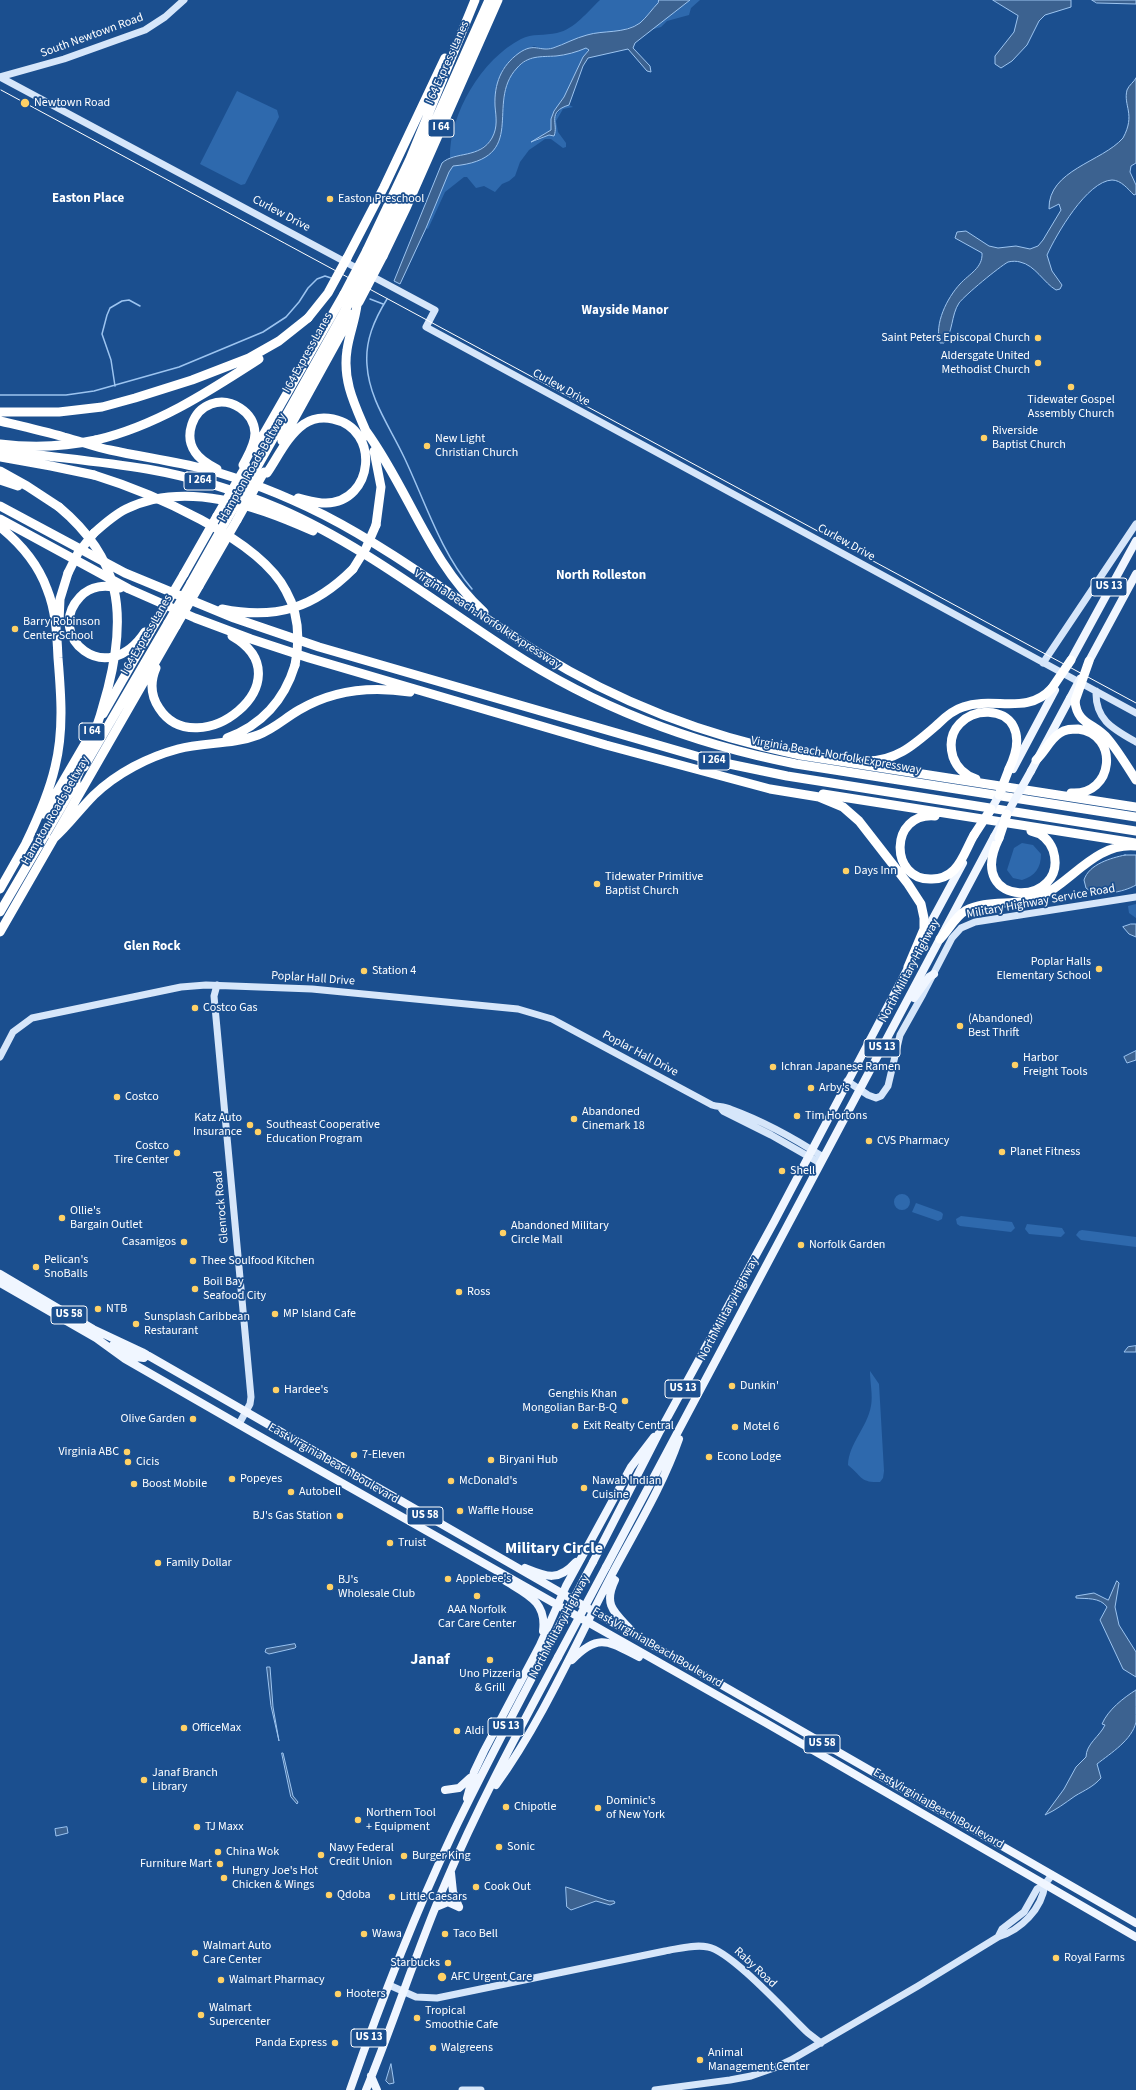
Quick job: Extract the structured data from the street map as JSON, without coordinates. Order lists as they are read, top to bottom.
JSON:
{
  "streets": {
    "highway": [
      "I 64 Express Lanes",
      "I 64",
      "Hampton Roads Beltway",
      "I 264",
      "Virginia Beach-Norfolk Expressway"
    ],
    "main road": [
      "US 13",
      "North Military Highway",
      "US 58",
      "East Virginia Beach Boulevard"
    ],
    "street": [
      "South Newtown Road",
      "Curlew Drive",
      "Military Highway Service Road",
      "Poplar Hall Drive",
      "Glenrock Road",
      "Raby Road"
    ]
  },
  "crossings": [
    ["South Newtown Road", "Curlew Drive"],
    ["I 64 Express Lanes", "Hampton Roads Beltway"],
    ["Military Highway Service Road", "North Military Highway"],
    ["North Military Highway", "Poplar Hall Drive"],
    ["North Military Highway", "Raby Road"],
    ["Poplar Hall Drive", "Glenrock Road"],
    ["Glenrock Road", "East Virginia Beach Boulevard"]
  ],
  "districts": [
    "Easton Place",
    "Wayside Manor",
    "North Rolleston",
    "Glen Rock",
    "Military Circle",
    "Janaf"
  ],
  "places": [
    "Newtown Road",
    "Easton Preschool",
    "Saint Peters Episcopal Church",
    "Aldersgate United Methodist Church",
    "Tidewater Gospel Assembly Church",
    "Riverside Baptist Church",
    "New Light Christian Church",
    "Barry Robinson Center School",
    "Days Inn",
    "Tidewater Primitive Baptist Church",
    "Poplar Halls Elementary School",
    "Station 4",
    "Costco Gas",
    "(Abandoned) Best Thrift",
    "Harbor Freight Tools",
    "Ichran Japanese Ramen",
    "Arby's",
    "Costco",
    "Tim Hortons",
    "Abandoned Cinemark 18",
    "Katz Auto Insurance",
    "Southeast Cooperative Education Program",
    "CVS Pharmacy",
    "Planet Fitness",
    "Costco Tire Center",
    "Shell",
    "Ollie's Bargain Outlet",
    "Abandoned Military Circle Mall",
    "Casamigos",
    "Norfolk Garden",
    "Thee Soulfood Kitchen",
    "Pelican's SnoBalls",
    "Boil Bay Seafood City",
    "Ross",
    "NTB",
    "MP Island Cafe",
    "Sunsplash Caribbean Restaurant",
    "Dunkin'",
    "Hardee's",
    "Genghis Khan Mongolian Bar-B-Q",
    "Olive Garden",
    "Exit Realty Central",
    "Motel 6",
    "Virginia ABC",
    "7-Eleven",
    "Econo Lodge",
    "Biryani Hub",
    "Cicis",
    "Popeyes",
    "McDonald's",
    "Boost Mobile",
    "Nawab Indian Cuisine",
    "Autobell",
    "Waffle House",
    "BJ's Gas Station",
    "Truist",
    "Family Dollar",
    "Applebee's",
    "BJ's Wholesale Club",
    "AAA Norfolk Car Care Center",
    "Uno Pizzeria & Grill",
    "OfficeMax",
    "Aldi",
    "Janaf Branch Library",
    "Chipotle",
    "Dominic's of New York",
    "Northern Tool + Equipment",
    "TJ Maxx",
    "Sonic",
    "China Wok",
    "Navy Federal Credit Union",
    "Burger King",
    "Furniture Mart",
    "Hungry Joe's Hot Chicken & Wings",
    "Cook Out",
    "Qdoba",
    "Little Caesars",
    "Wawa",
    "Taco Bell",
    "Walmart Auto Care Center",
    "Royal Farms",
    "Starbucks",
    "AFC Urgent Care",
    "Walmart Pharmacy",
    "Hooters",
    "Walmart Supercenter",
    "Tropical Smoothie Cafe",
    "Panda Express",
    "Walgreens",
    "Animal Management Center"
  ]
}
